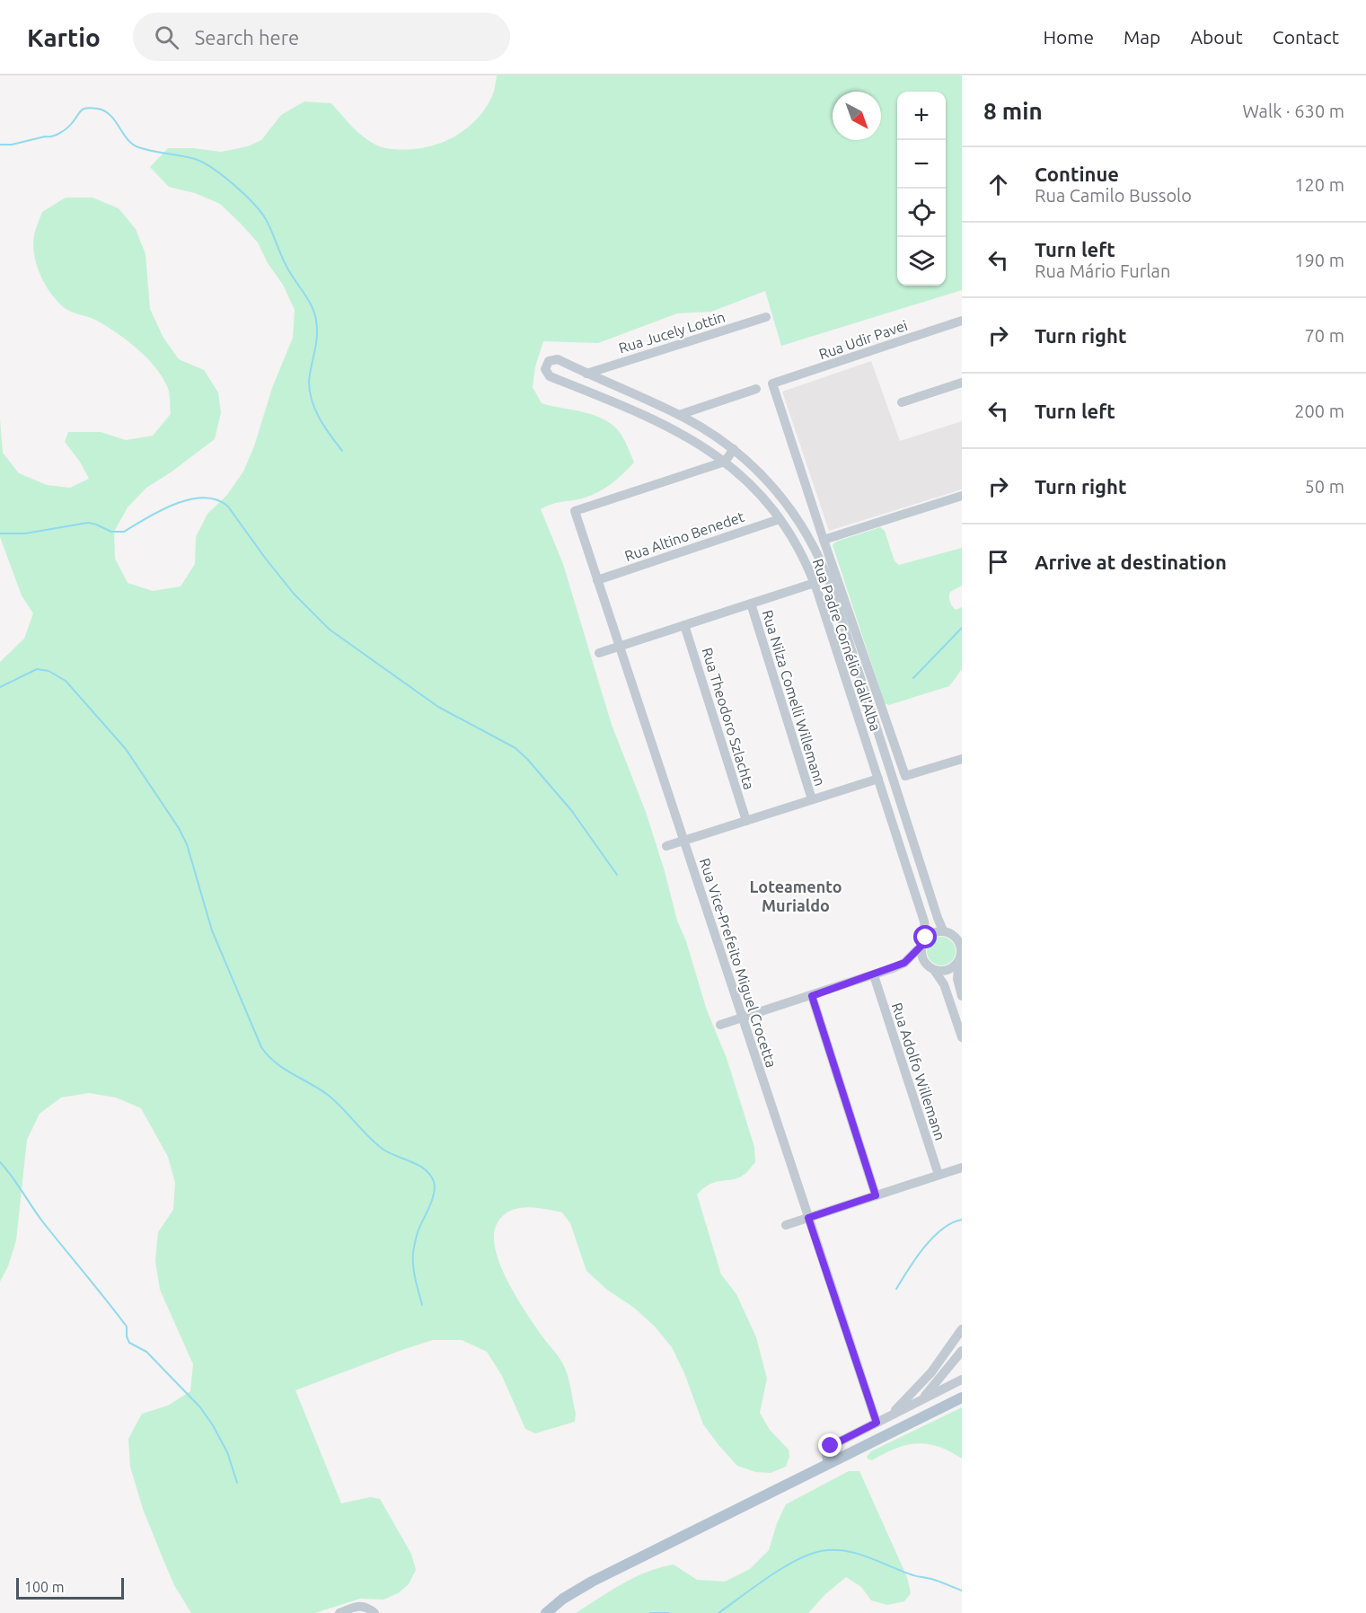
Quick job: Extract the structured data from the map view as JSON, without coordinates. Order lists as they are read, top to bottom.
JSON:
{
  "streets": {
    "street": [
      "Rua Jucely Lottin",
      "Rua Udir Pavei",
      "Rua Altino Benedet",
      "Rua Padre Cornélio dall'Alba",
      "Rua Nilza Comelli Willemann",
      "Rua Theodoro Szlachta",
      "Rua Vice-Prefeito Miguel Crocetta",
      "Rua Adolfo Willemann"
    ]
  },
  "crossings": [
    ["Rua Jucely Lottin", "Rua Padre Cornélio dall'Alba"],
    ["Rua Altino Benedet", "Rua Padre Cornélio dall'Alba"],
    ["Rua Altino Benedet", "Rua Vice-Prefeito Miguel Crocetta"],
    ["Rua Padre Cornélio dall'Alba", "Rua Vice-Prefeito Miguel Crocetta"]
  ],
  "districts": ["Loteamento Murialdo"],
  "scale_bar": "100 m",
  "north": "bottom right",
  "page": {
    "header": "Kartio",
    "search": "Search here",
    "nav": [
      "Home",
      "Map",
      "About",
      "Contact"
    ],
    "heading": ["8 min", "Walk · 630 m"],
    "map_buttons": ["+", "−"],
    "list": [
      ["Continue", "Rua Camilo Bussolo", "120 m"],
      ["Turn left", "Rua Mário Furlan", "190 m"],
      ["Turn right", "70 m"],
      ["Turn left", "200 m"],
      ["Turn right", "50 m"],
      "Arrive at destination"
    ],
    "scale": "100 m"
  }
}
